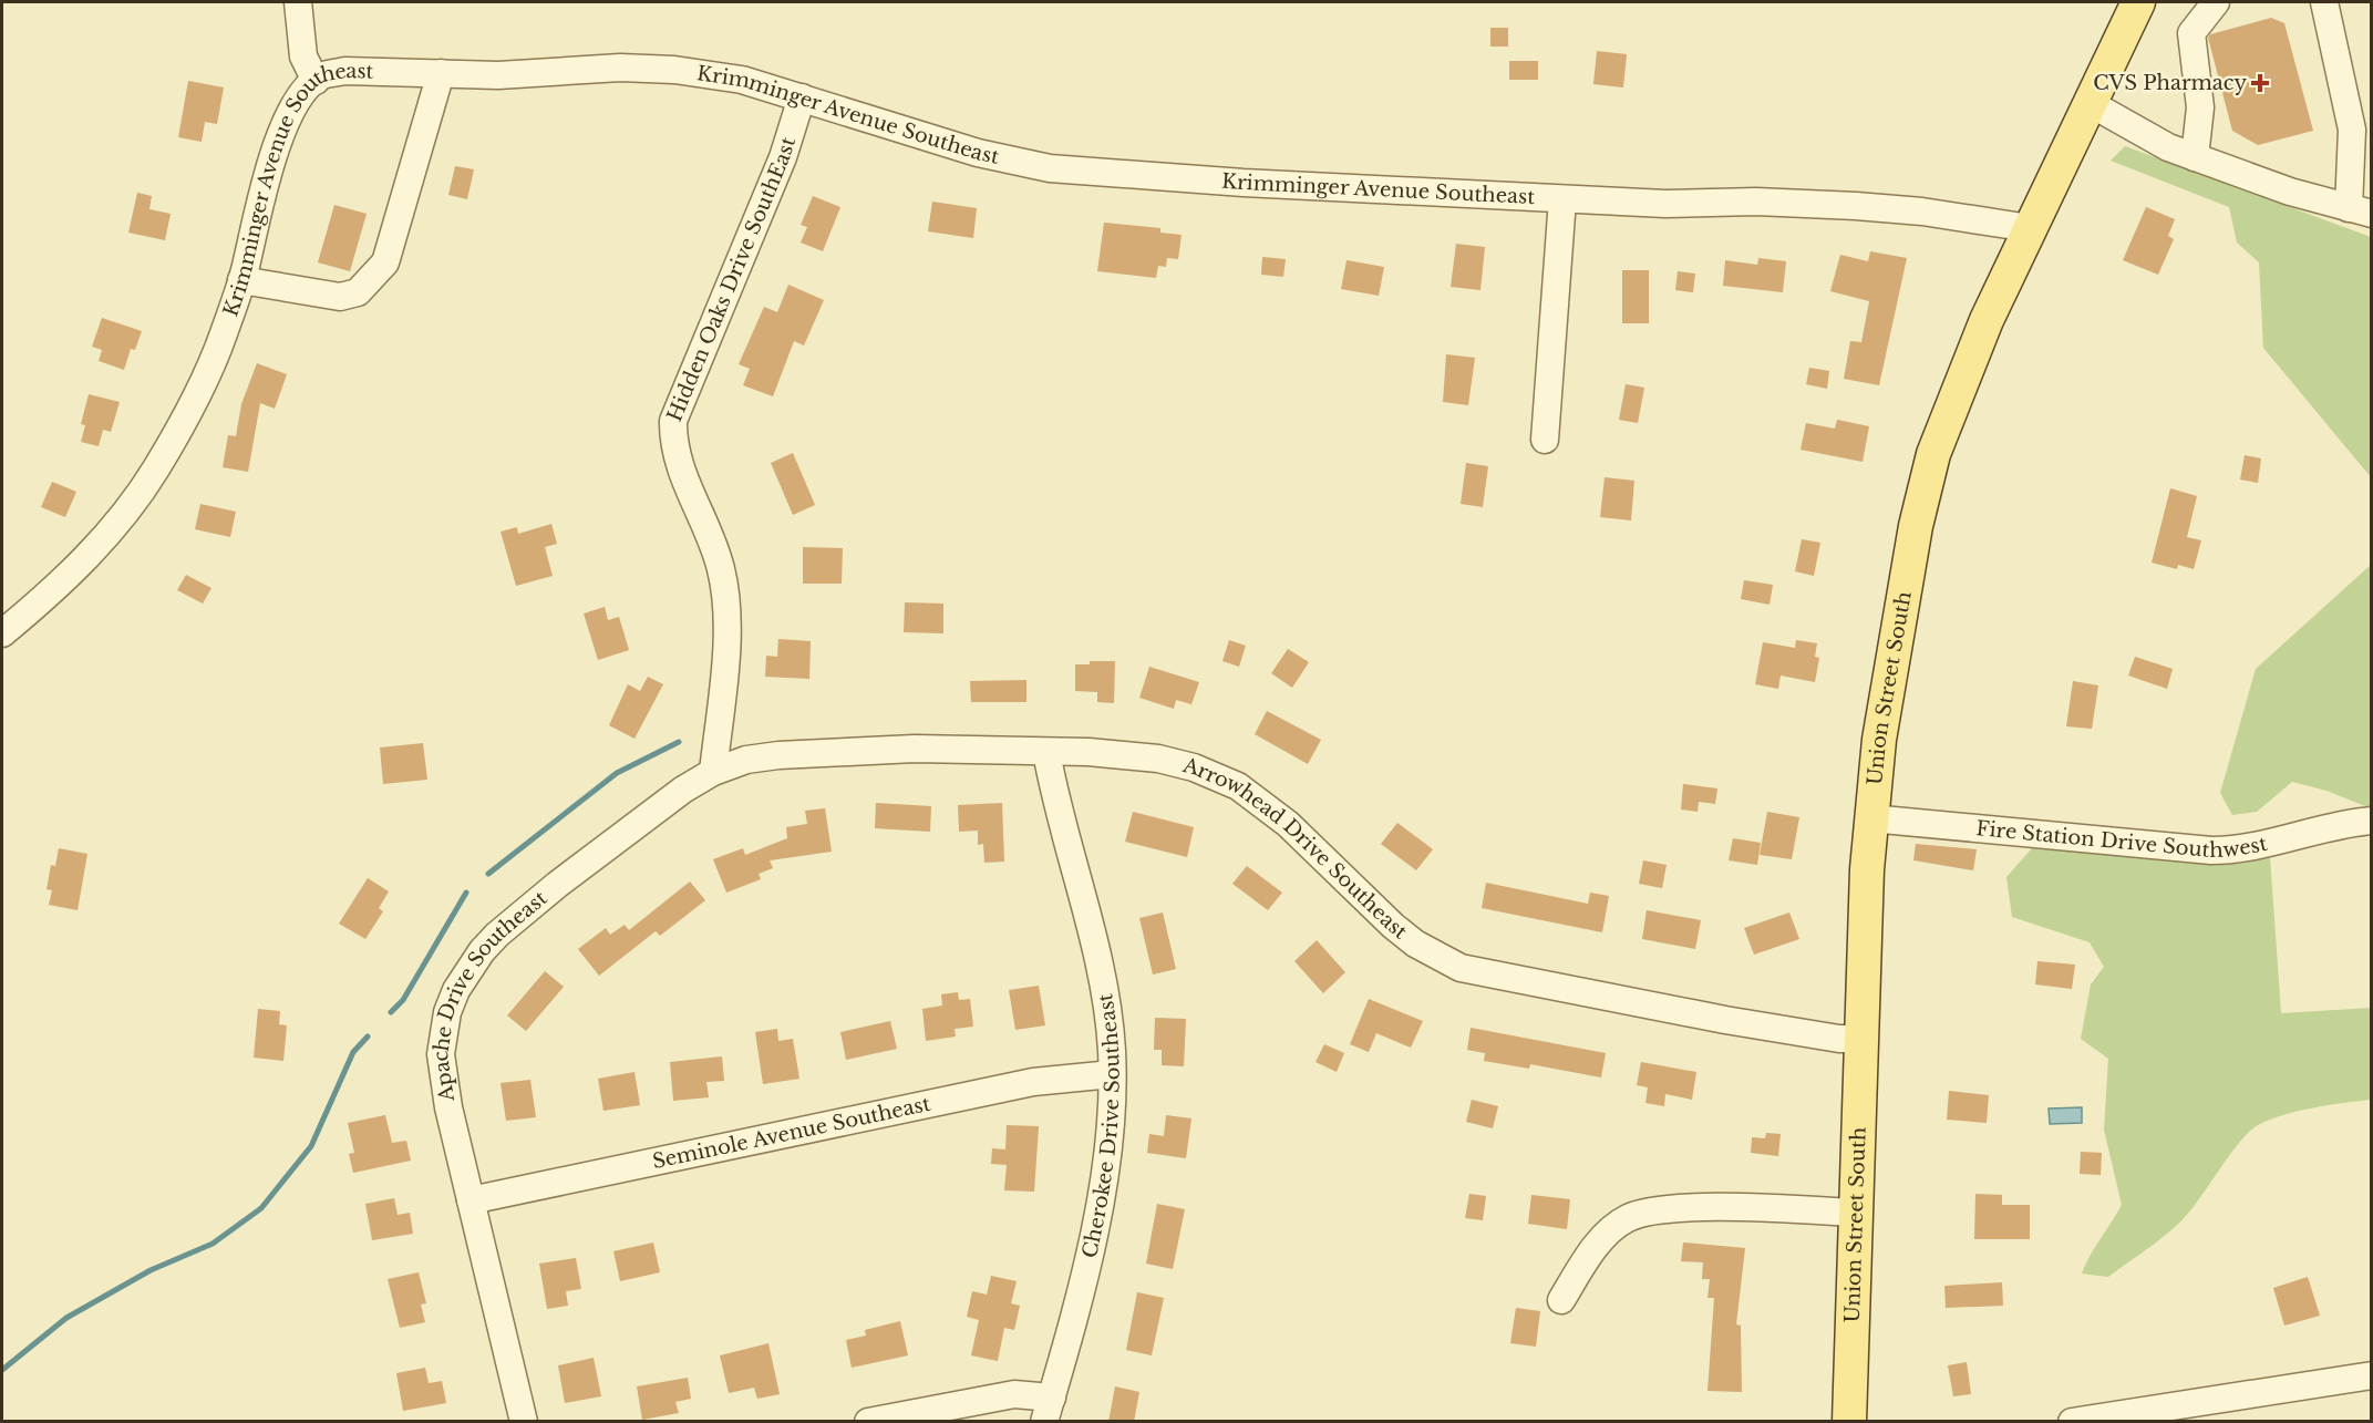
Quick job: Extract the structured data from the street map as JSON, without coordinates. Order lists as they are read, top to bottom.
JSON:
{
  "streets": {
    "main road": ["Union Street South"],
    "street": [
      "Krimminger Avenue Southeast",
      "Hidden Oaks Drive SouthEast",
      "Fire Station Drive Southwest",
      "Arrowhead Drive Southeast",
      "Apache Drive Southeast",
      "Cherokee Drive Southeast",
      "Seminole Avenue Southeast"
    ]
  },
  "crossings": [
    ["Krimminger Avenue Southeast", "Hidden Oaks Drive SouthEast"],
    ["Krimminger Avenue Southeast", "Union Street South"],
    ["Hidden Oaks Drive SouthEast", "Arrowhead Drive Southeast"],
    ["Hidden Oaks Drive SouthEast", "Apache Drive Southeast"],
    ["Union Street South", "Fire Station Drive Southwest"],
    ["Union Street South", "Arrowhead Drive Southeast"],
    ["Arrowhead Drive Southeast", "Apache Drive Southeast"],
    ["Arrowhead Drive Southeast", "Cherokee Drive Southeast"],
    ["Apache Drive Southeast", "Seminole Avenue Southeast"],
    ["Cherokee Drive Southeast", "Seminole Avenue Southeast"]
  ],
  "places": {
    "health": ["CVS Pharmacy"]
  }
}
